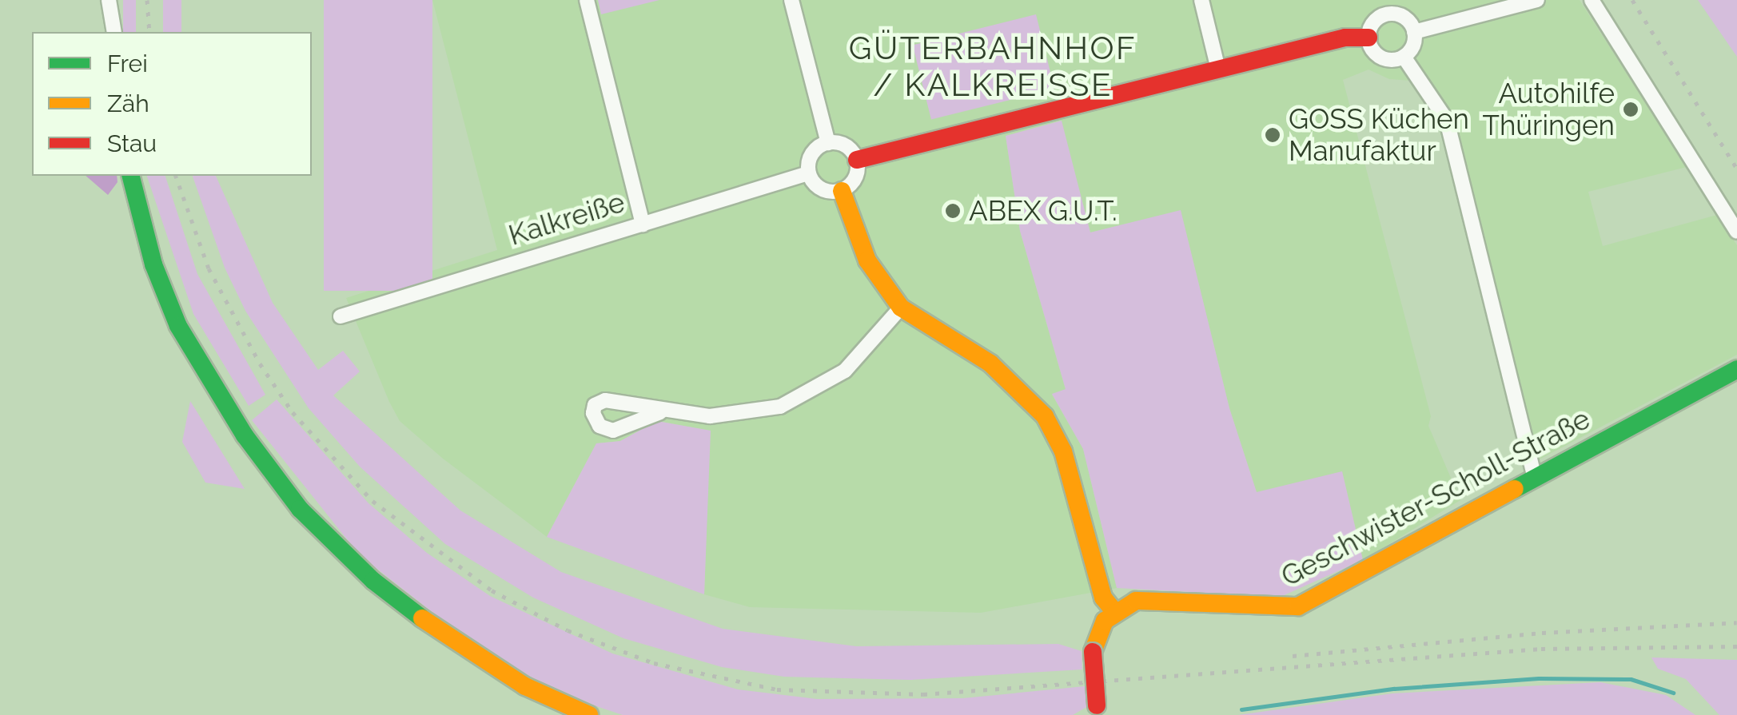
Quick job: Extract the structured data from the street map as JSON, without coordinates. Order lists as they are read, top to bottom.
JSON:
{
  "streets": {
    "street": ["Kalkreiße", "Geschwister-Scholl-Straße"]
  },
  "districts": ["GÜTERBAHNHOF / KALKREISSE"],
  "places": ["Autohilfe Thüringen", "GOSS Küchen Manufaktur", "ABEX G.U.T."],
  "legend": ["Frei", "Zäh", "Stau"]
}
